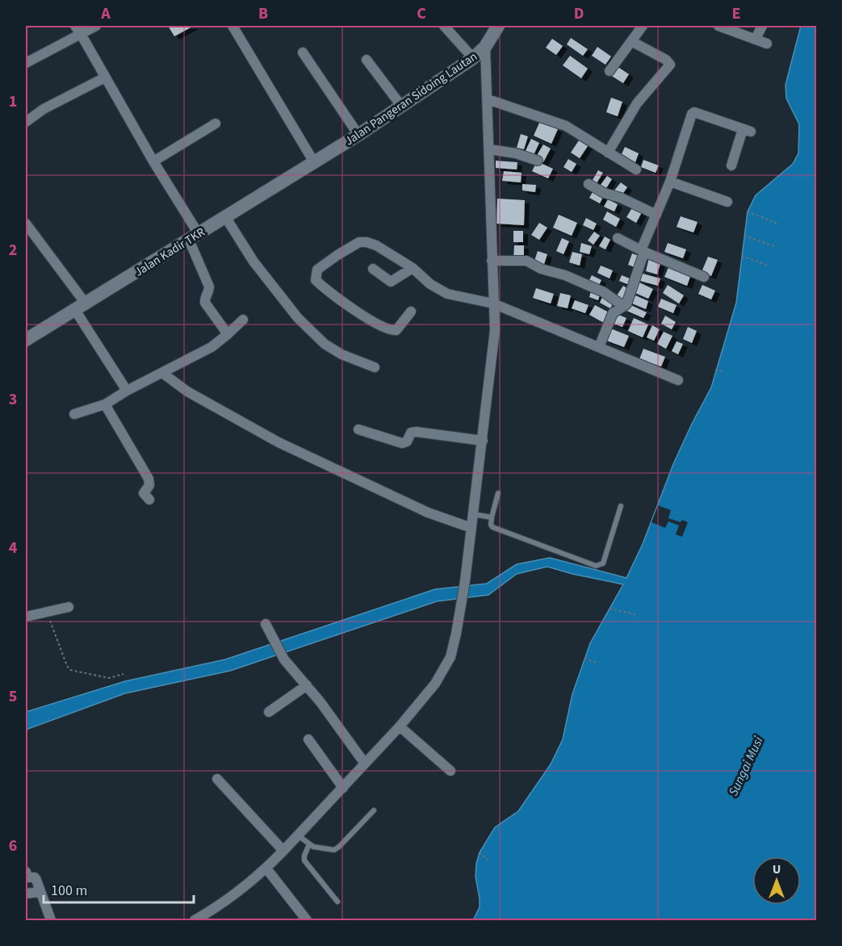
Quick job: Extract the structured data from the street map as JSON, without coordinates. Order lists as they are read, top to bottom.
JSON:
{
  "streets": {
    "street": ["Jalan Pangeran Sidoing Lautan", "Jalan Kadir TKR"]
  },
  "crossings": [
    ["Jalan Pangeran Sidoing Lautan", "Jalan Kadir TKR"]
  ],
  "water": ["Sungai Musi"],
  "scale_bar": "100 m",
  "north": "top",
  "grid": {
    "columns": [
      "A",
      "B",
      "C",
      "D",
      "E"
    ],
    "rows": [
      "1",
      "2",
      "3",
      "4",
      "5",
      "6"
    ]
  }
}
